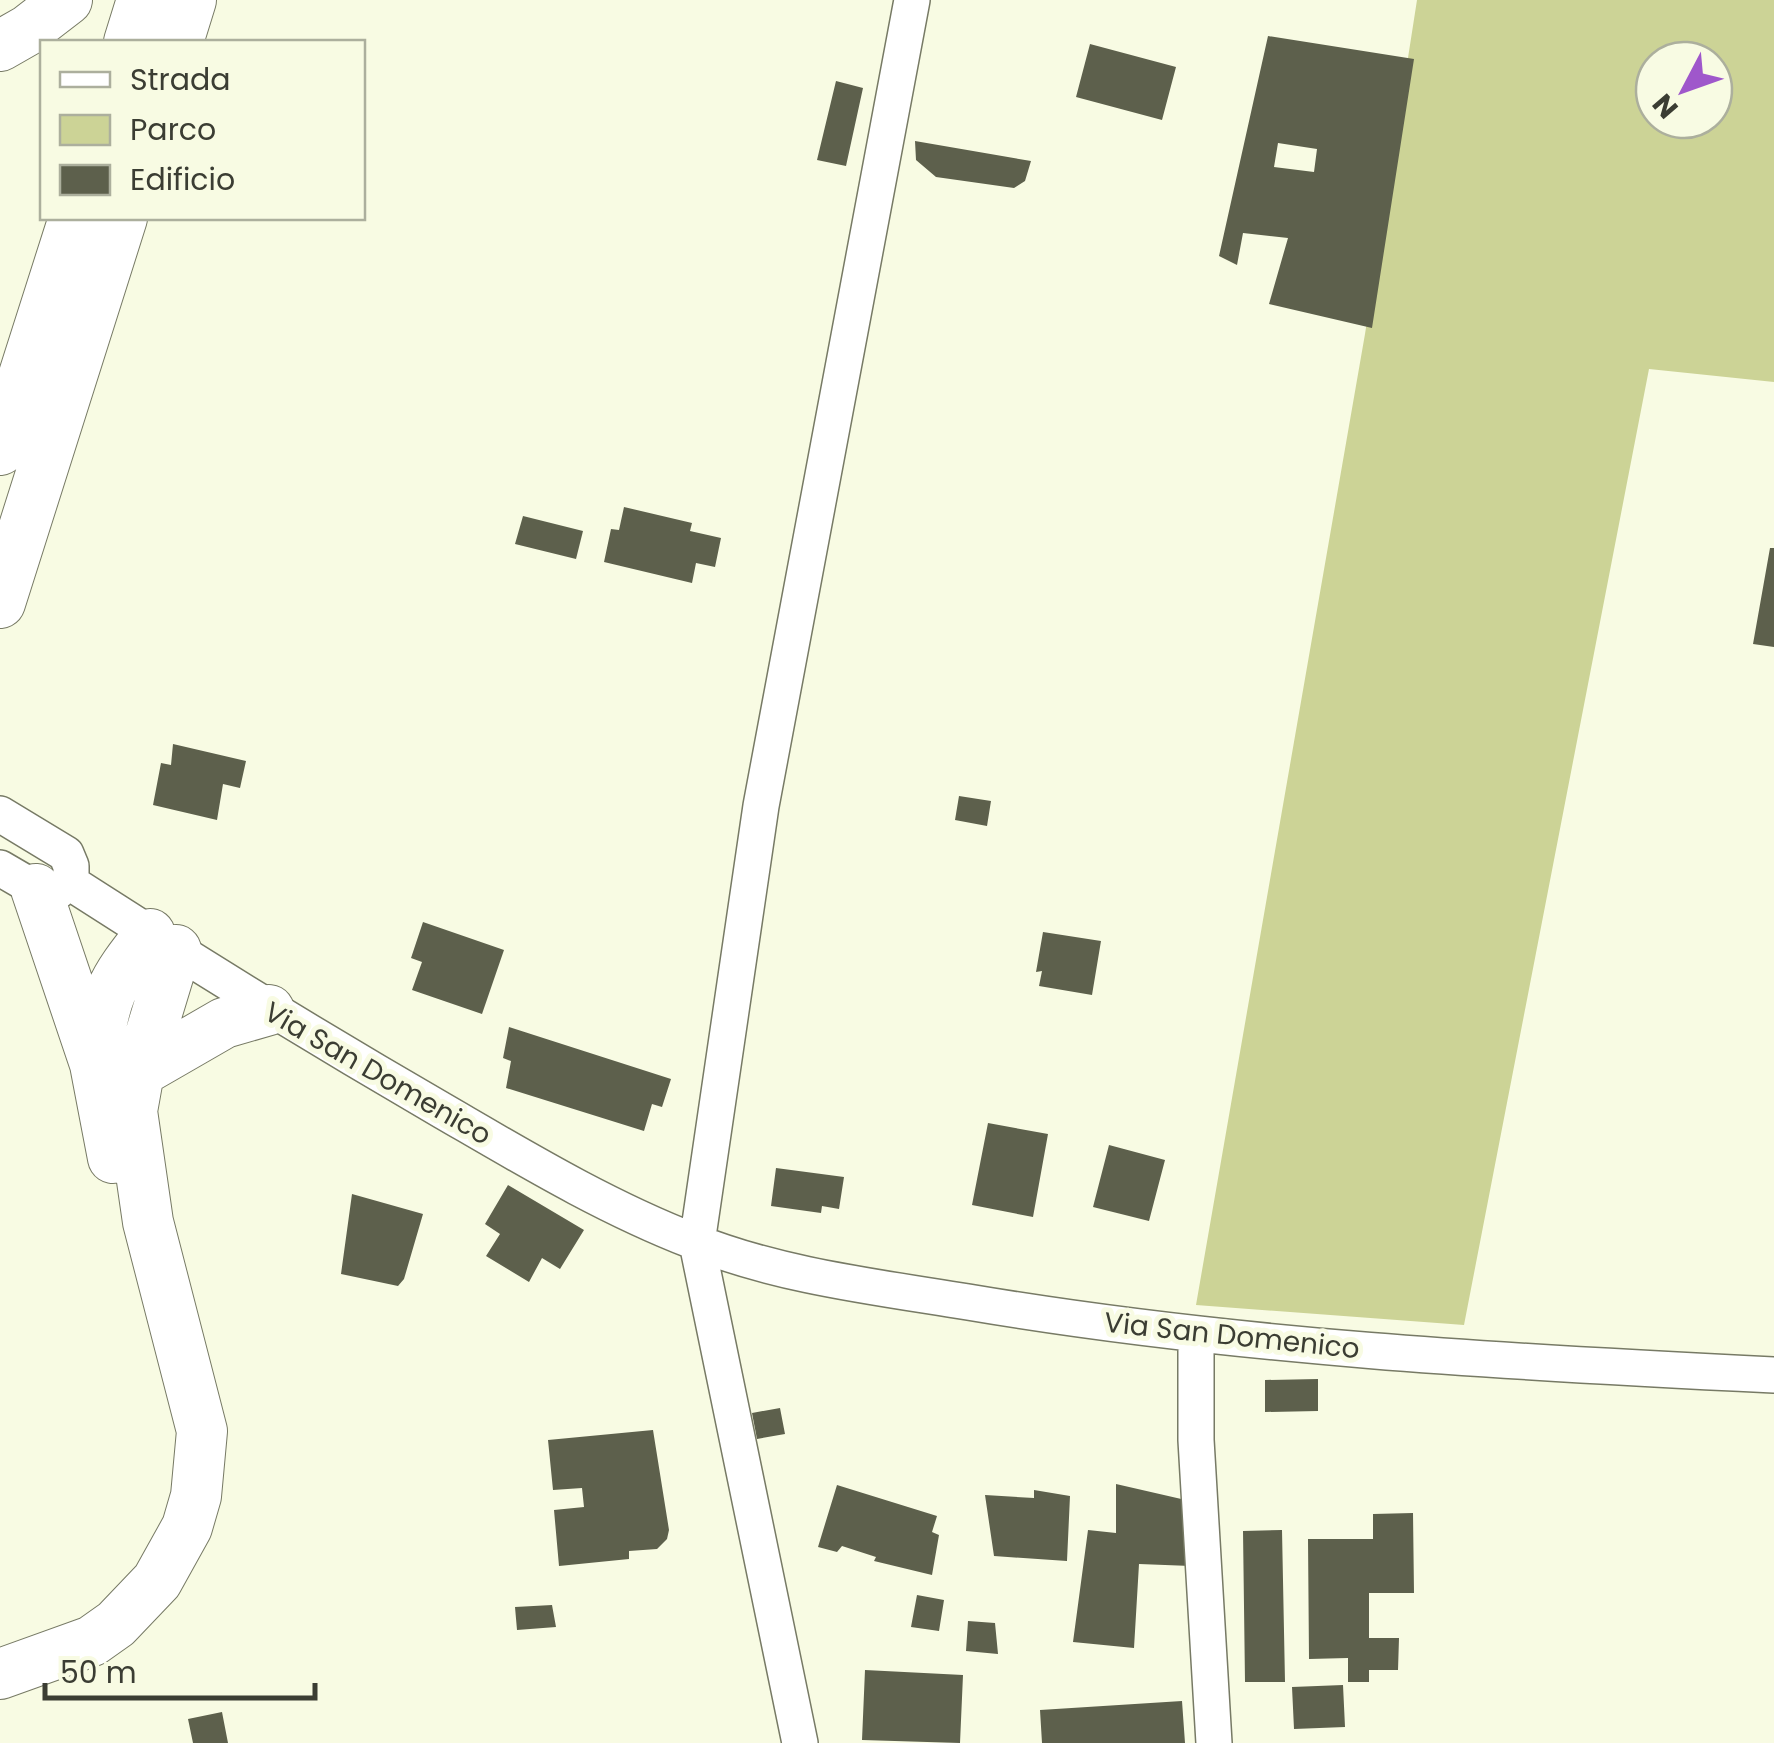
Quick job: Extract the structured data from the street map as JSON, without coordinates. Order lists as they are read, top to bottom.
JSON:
{
  "streets": {
    "street": ["Via San Domenico"]
  },
  "legend": ["Strada", "Parco", "Edificio"],
  "scale_bar": "50 m",
  "north": "bottom left"
}
